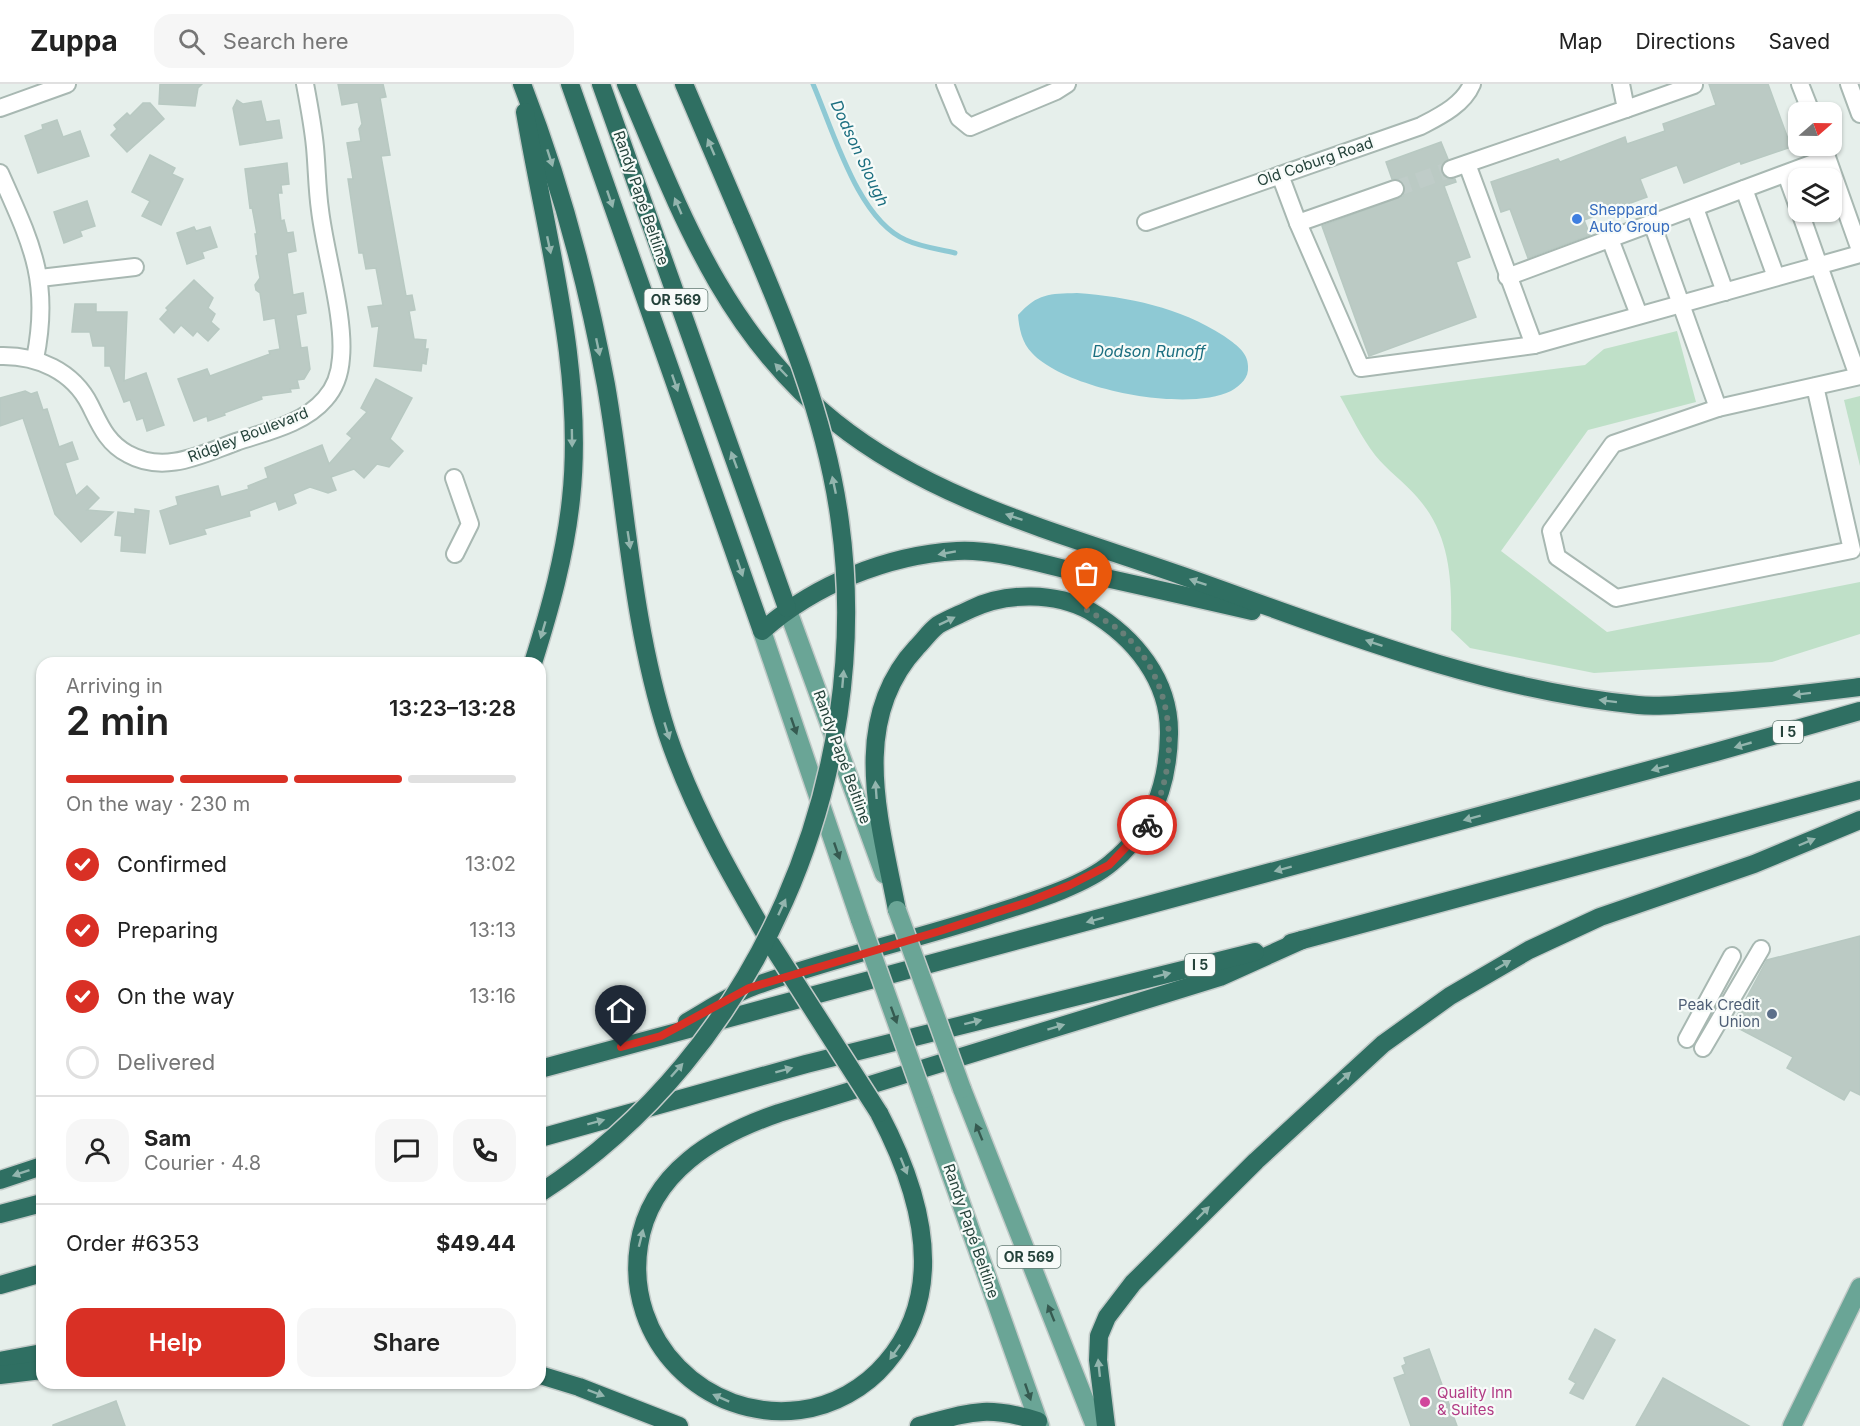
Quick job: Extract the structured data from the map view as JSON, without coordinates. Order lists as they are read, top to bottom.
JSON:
{
  "streets": {
    "highway": ["Randy Papé Beltline", "OR 569", "I 5"],
    "street": ["Old Coburg Road", "Ridgley Boulevard"]
  },
  "water": ["Dodson Slough", "Dodson Runoff"],
  "places": ["Sheppard Auto Group", "Peak Credit Union", "Quality Inn & Suites"],
  "north": "right",
  "page": {
    "header": "Zuppa",
    "search": "Search here",
    "nav": ["Map", "Directions", "Saved"],
    "heading": ["2 min", "Arriving in", "13:23–13:28"],
    "panel": [
      "Sam",
      "Courier · 4.8",
      "Order #6353",
      "$49.44"
    ],
    "bar": "On the way · 230 m",
    "list": [
      ["Confirmed", "13:02"],
      ["Preparing", "13:13"],
      ["On the way", "13:16"],
      "Delivered"
    ],
    "buttons": ["Help", "Share"]
  }
}
